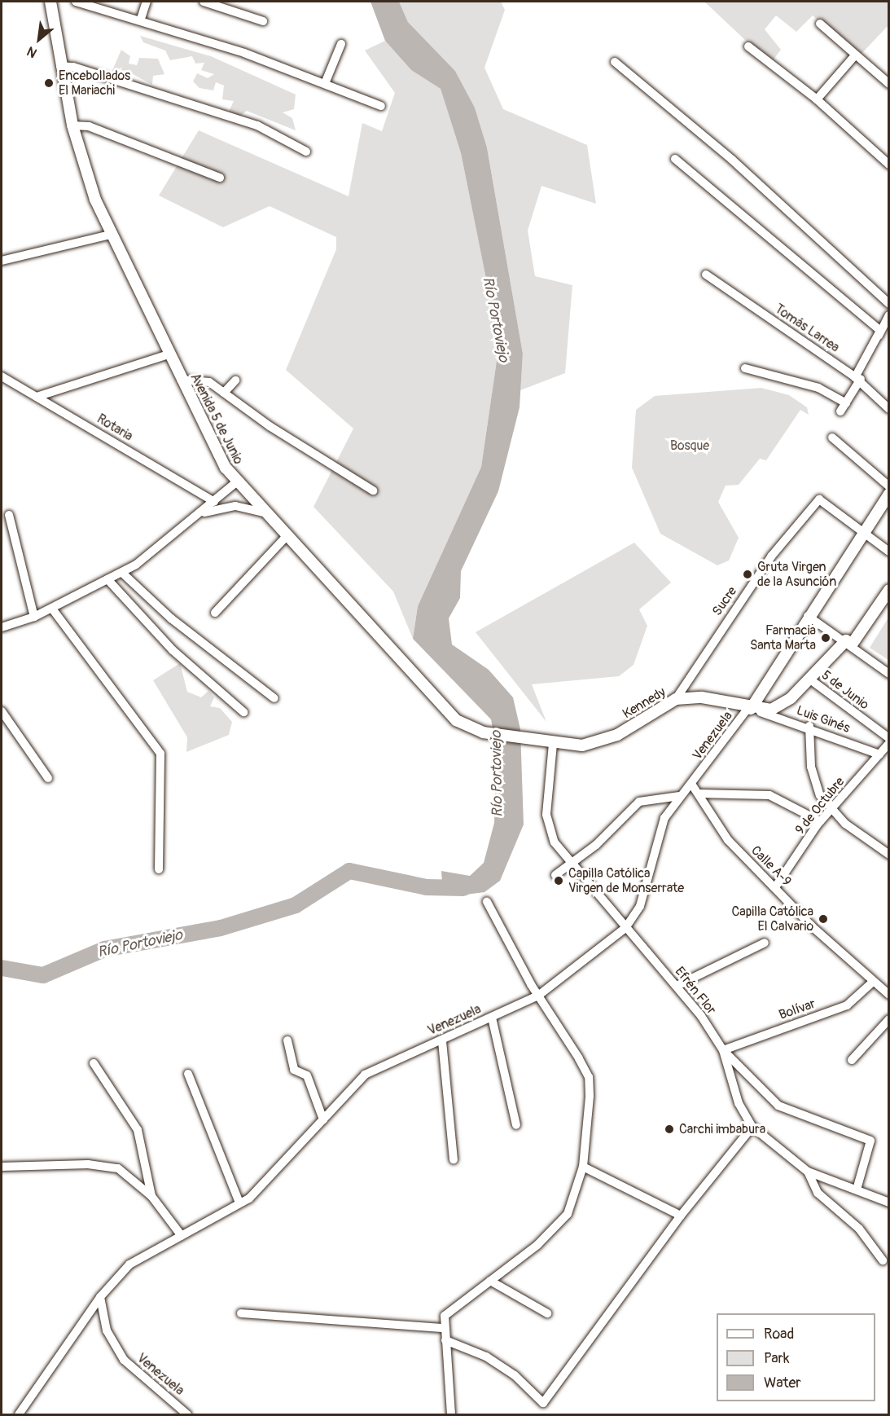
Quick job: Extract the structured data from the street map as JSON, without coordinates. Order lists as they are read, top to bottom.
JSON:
{
  "streets": {
    "street": [
      "Tomás Larrea",
      "Avenida 5 de Junio",
      "Rotaria",
      "Sucre",
      "5 de Junio",
      "Kennedy",
      "Luis Ginés",
      "Venezuela",
      "9 de Octubre",
      "Calle A-9",
      "Efrén Flor",
      "Bolívar"
    ]
  },
  "crossings": [
    ["Avenida 5 de Junio", "Kennedy"],
    ["Sucre", "Kennedy"],
    ["Sucre", "Venezuela"],
    ["Kennedy", "Luis Ginés"],
    ["Kennedy", "Venezuela"],
    ["Kennedy", "Efrén Flor"],
    ["Luis Ginés", "Venezuela"],
    ["Luis Ginés", "9 de Octubre"],
    ["Venezuela", "Calle A-9"],
    ["Venezuela", "Efrén Flor"],
    ["9 de Octubre", "Calle A-9"],
    ["Calle A-9", "Bolívar"],
    ["Efrén Flor", "Bolívar"]
  ],
  "water": ["Río Portoviejo"],
  "parks": ["Bosque"],
  "places": [
    "Encebollados El Mariachi",
    "Gruta Virgen de la Asunción",
    "Farmacia Santa Marta",
    "Capilla Católica Virgen de Monserrate",
    "Capilla Católica El Calvario",
    "Carchi imbabura"
  ],
  "legend": ["Road", "Park", "Water"],
  "north": "bottom left"
}
